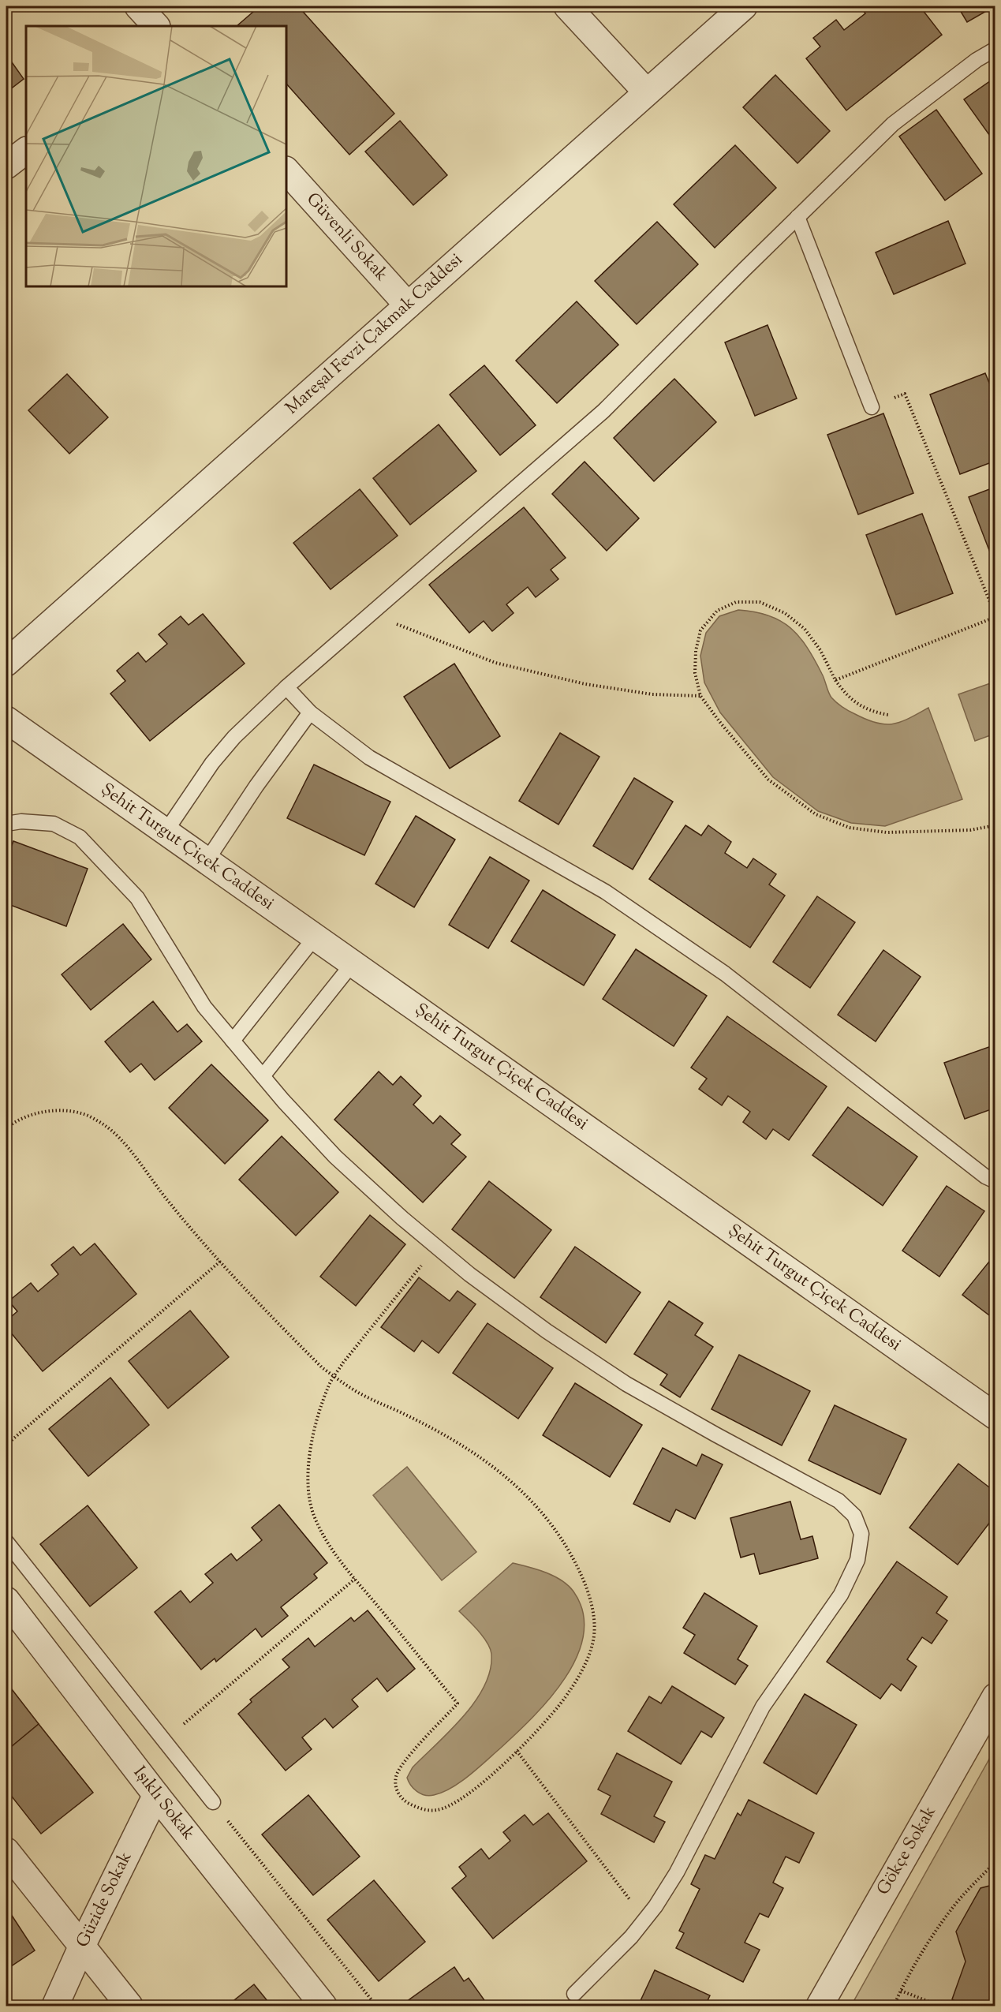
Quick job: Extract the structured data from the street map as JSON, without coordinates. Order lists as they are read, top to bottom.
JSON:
{
  "streets": {
    "street": [
      "Güvenli Sokak",
      "Mareşal Fevzi Çakmak Caddesi",
      "Şehit Turgut Çiçek Caddesi",
      "Işıklı Sokak",
      "Gökçe Sokak",
      "Güzide Sokak"
    ]
  },
  "crossings": [
    ["Güvenli Sokak", "Mareşal Fevzi Çakmak Caddesi"],
    ["Işıklı Sokak", "Güzide Sokak"]
  ]
}
